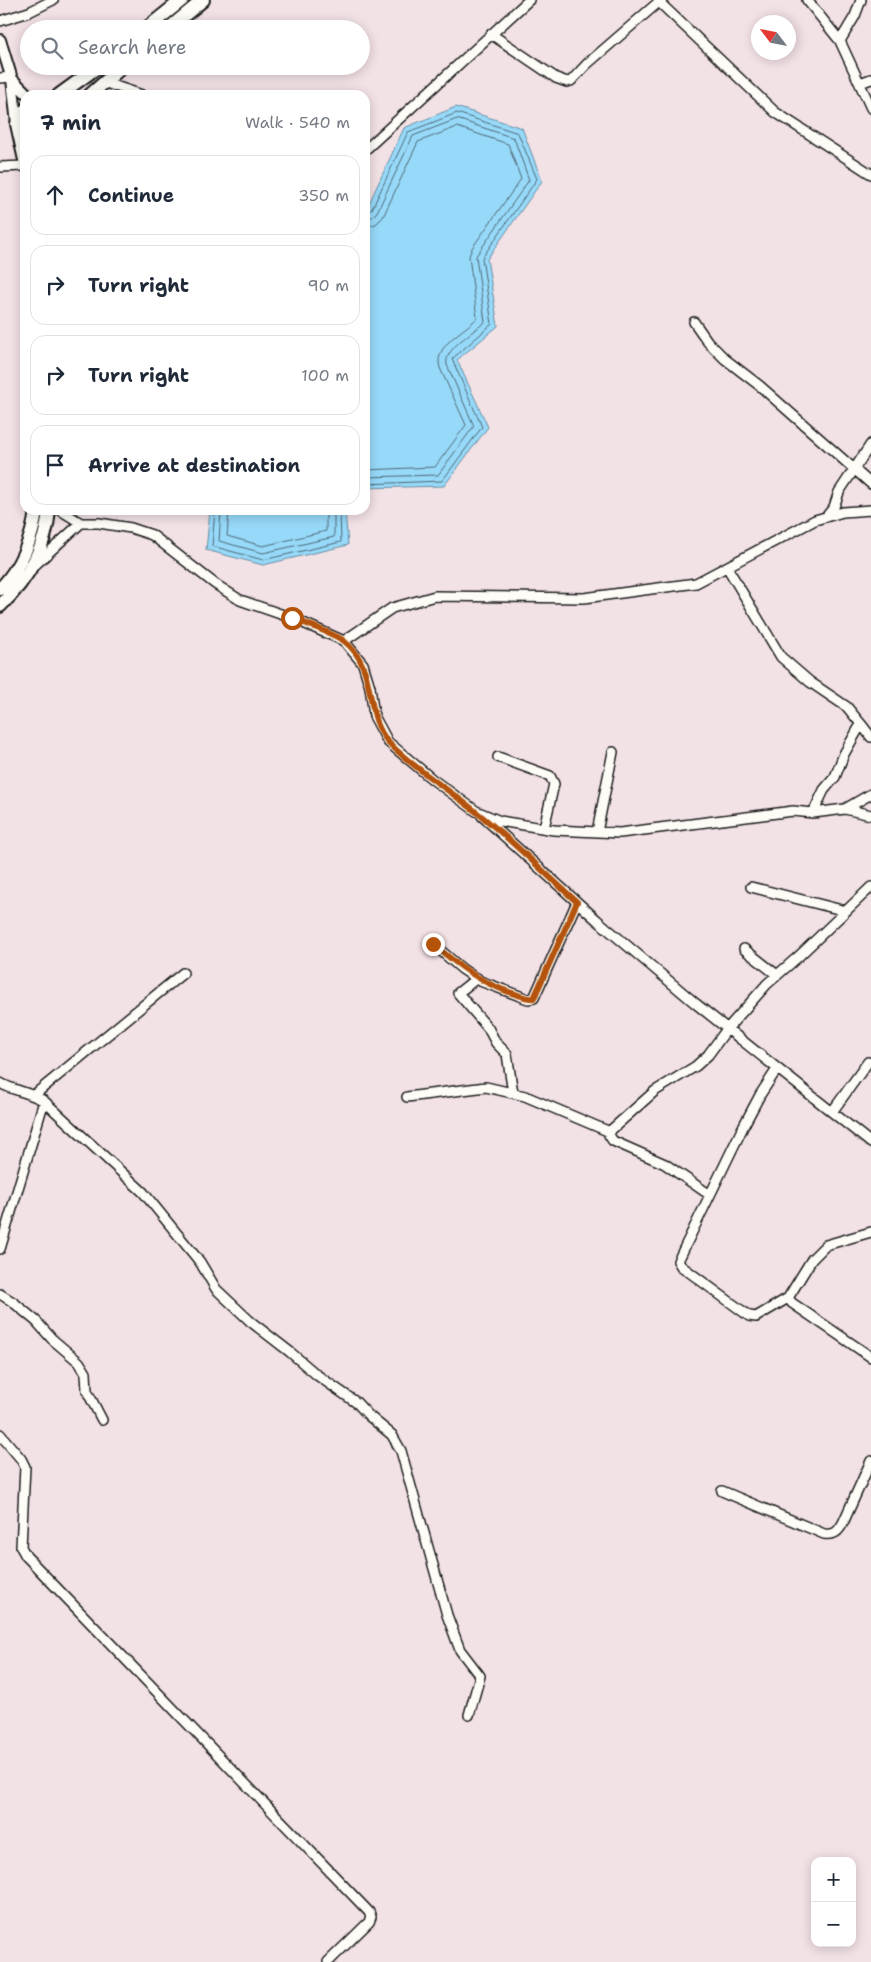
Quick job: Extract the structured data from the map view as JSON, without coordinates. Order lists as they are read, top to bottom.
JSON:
{
  "north": "top left",
  "page": {
    "search": "Search here",
    "heading": ["7 min", "Walk · 540 m"],
    "list": [
      ["Continue", "350 m"],
      ["Turn right", "90 m"],
      ["Turn right", "100 m"],
      "Arrive at destination"
    ],
    "map_buttons": ["+", "−"]
  }
}
